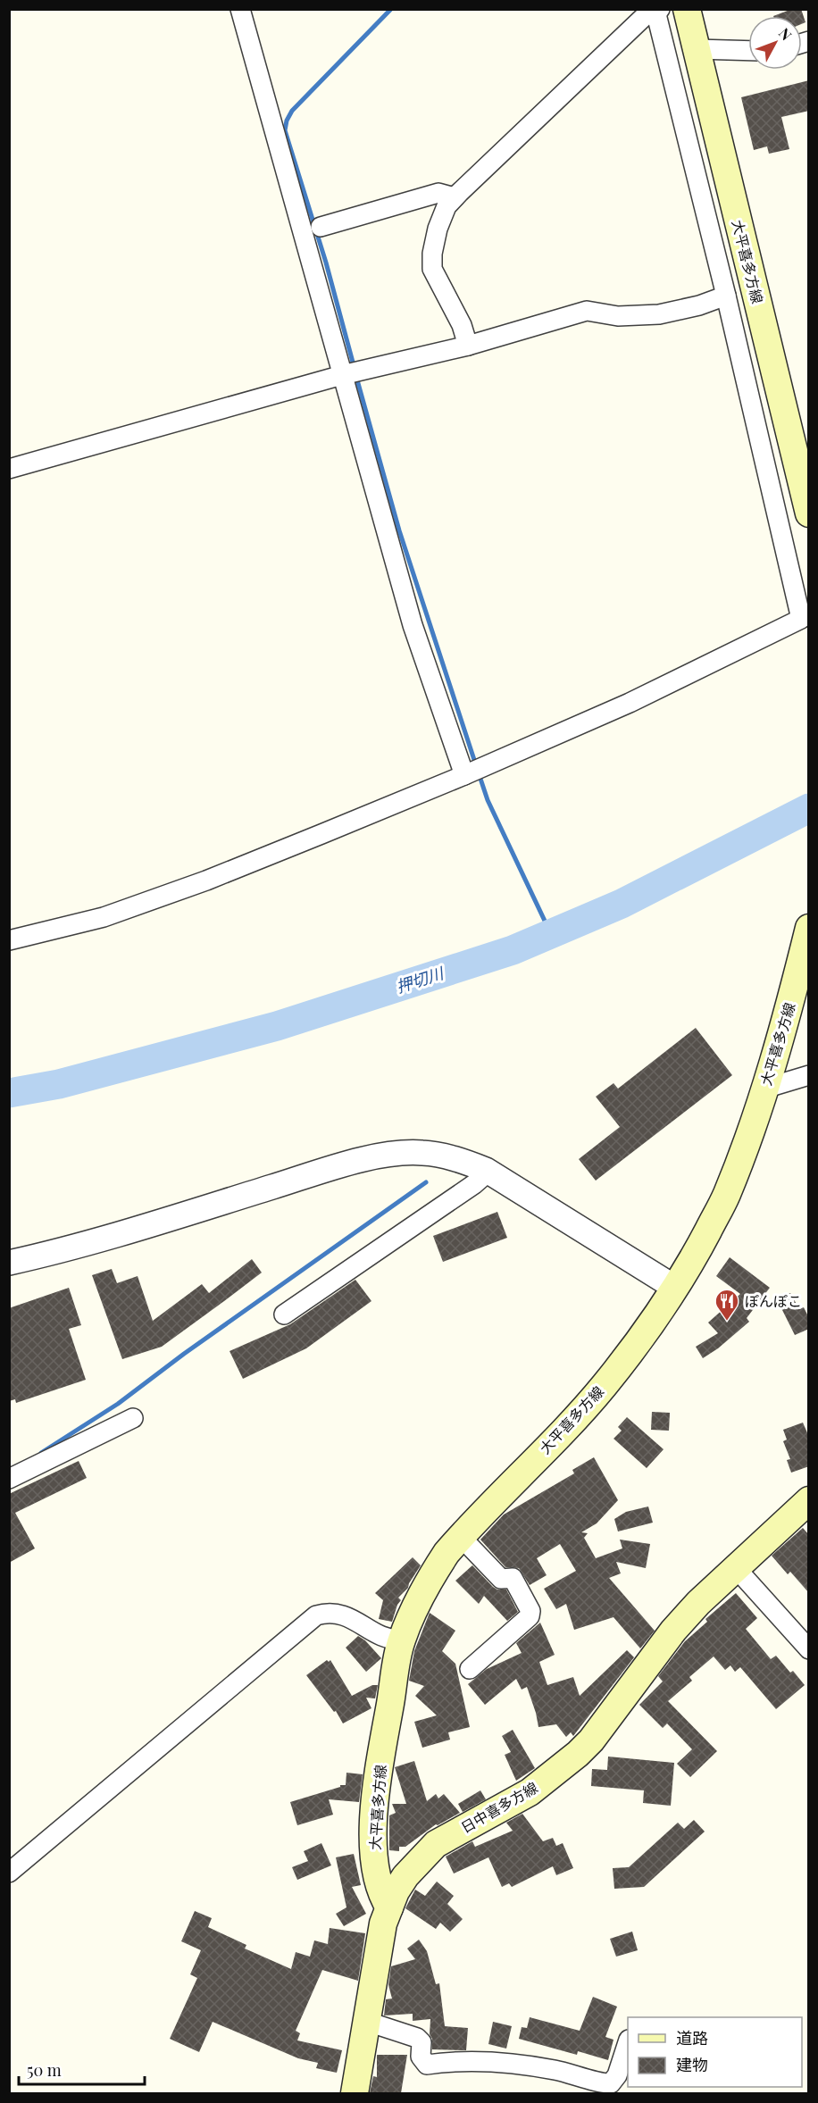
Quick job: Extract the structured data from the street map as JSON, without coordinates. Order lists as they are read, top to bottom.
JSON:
{
  "streets": {
    "main road": ["大平喜多方線", "日中喜多方線"]
  },
  "crossings": [
    ["大平喜多方線", "日中喜多方線"]
  ],
  "water": ["押切川"],
  "places": {
    "restaurant": ["ぽんぽこ"]
  },
  "legend": ["道路", "建物"],
  "scale_bar": "50 m",
  "north": "top right"
}
